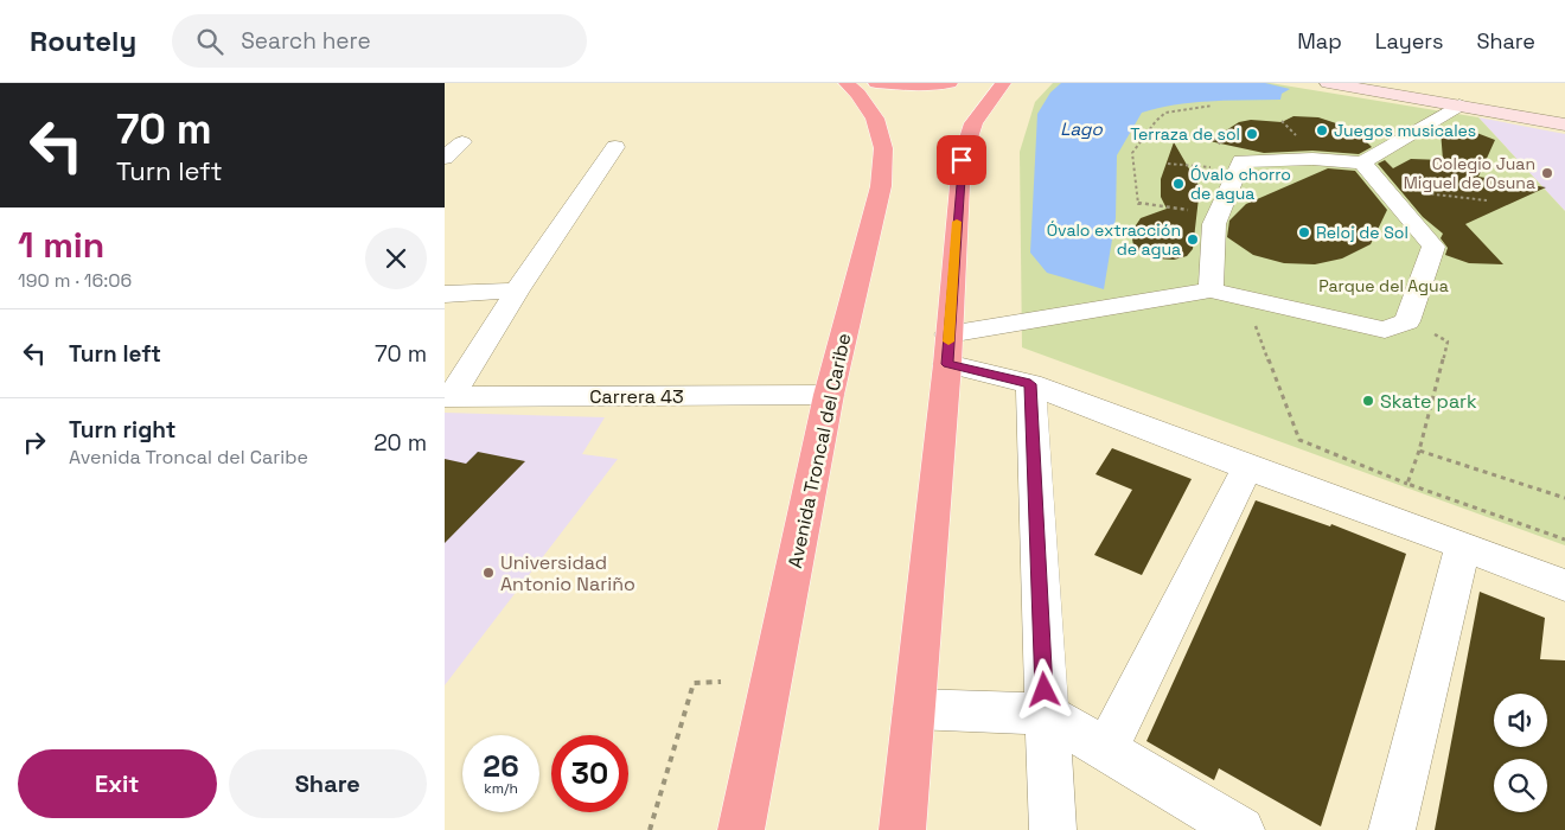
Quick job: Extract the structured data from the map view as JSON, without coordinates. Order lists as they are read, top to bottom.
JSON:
{
  "streets": {
    "highway": ["Avenida Troncal del Caribe"],
    "street": ["Carrera 43"]
  },
  "crossings": [
    ["Carrera 43", "Avenida Troncal del Caribe"]
  ],
  "water": ["Lago"],
  "parks": ["Parque del Agua"],
  "places": [
    "Juegos musicales",
    "Terraza de sol",
    "Colegio Juan Miguel de Osuna",
    "Óvalo chorro de agua",
    "Reloj de Sol",
    "Óvalo extracción de agua",
    "Skate park",
    "Universidad Antonio Nariño"
  ],
  "page": {
    "header": "Routely",
    "search": "Search here",
    "nav": ["Map", "Layers", "Share"],
    "turn": ["70 m", "Turn left"],
    "heading": ["1 min", "190 m · 16:06"],
    "list": [
      {
        "name": "Turn left",
        "value": "70 m"
      },
      {
        "name": "Turn right",
        "note": "Avenida Troncal del Caribe",
        "value": "20 m"
      }
    ],
    "speed": "26 km/h",
    "limit": "30",
    "buttons": ["Exit", "Share"]
  }
}
